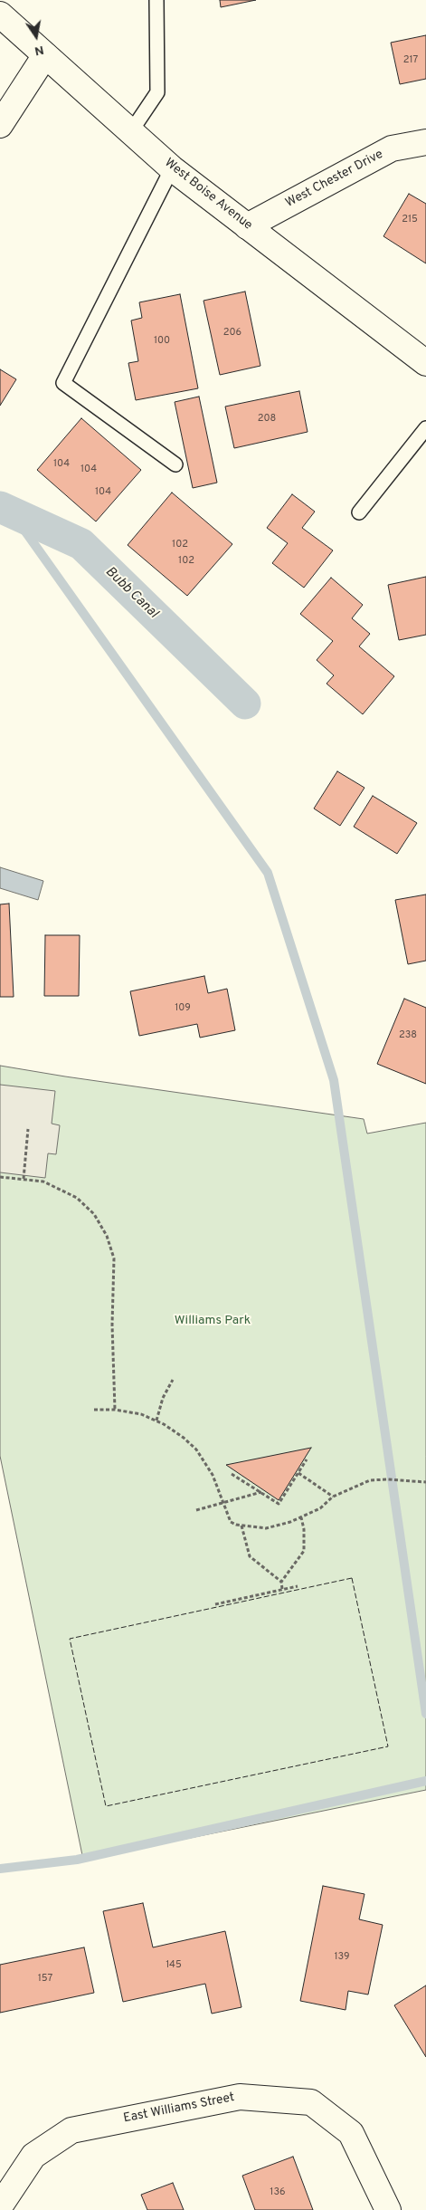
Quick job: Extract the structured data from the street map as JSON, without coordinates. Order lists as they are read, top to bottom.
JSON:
{
  "streets": {
    "street": ["West Chester Drive", "West Boise Avenue", "East Williams Street"]
  },
  "crossings": [
    ["West Chester Drive", "West Boise Avenue"]
  ],
  "water": ["Bubb Canal"],
  "parks": ["Williams Park"],
  "house_numbers": [
    "217",
    "215",
    "206",
    "100",
    "208",
    "104",
    "104",
    "104",
    "102",
    "102",
    "109",
    "238",
    "139",
    "145",
    "157",
    "136"
  ],
  "north": "bottom"
}
